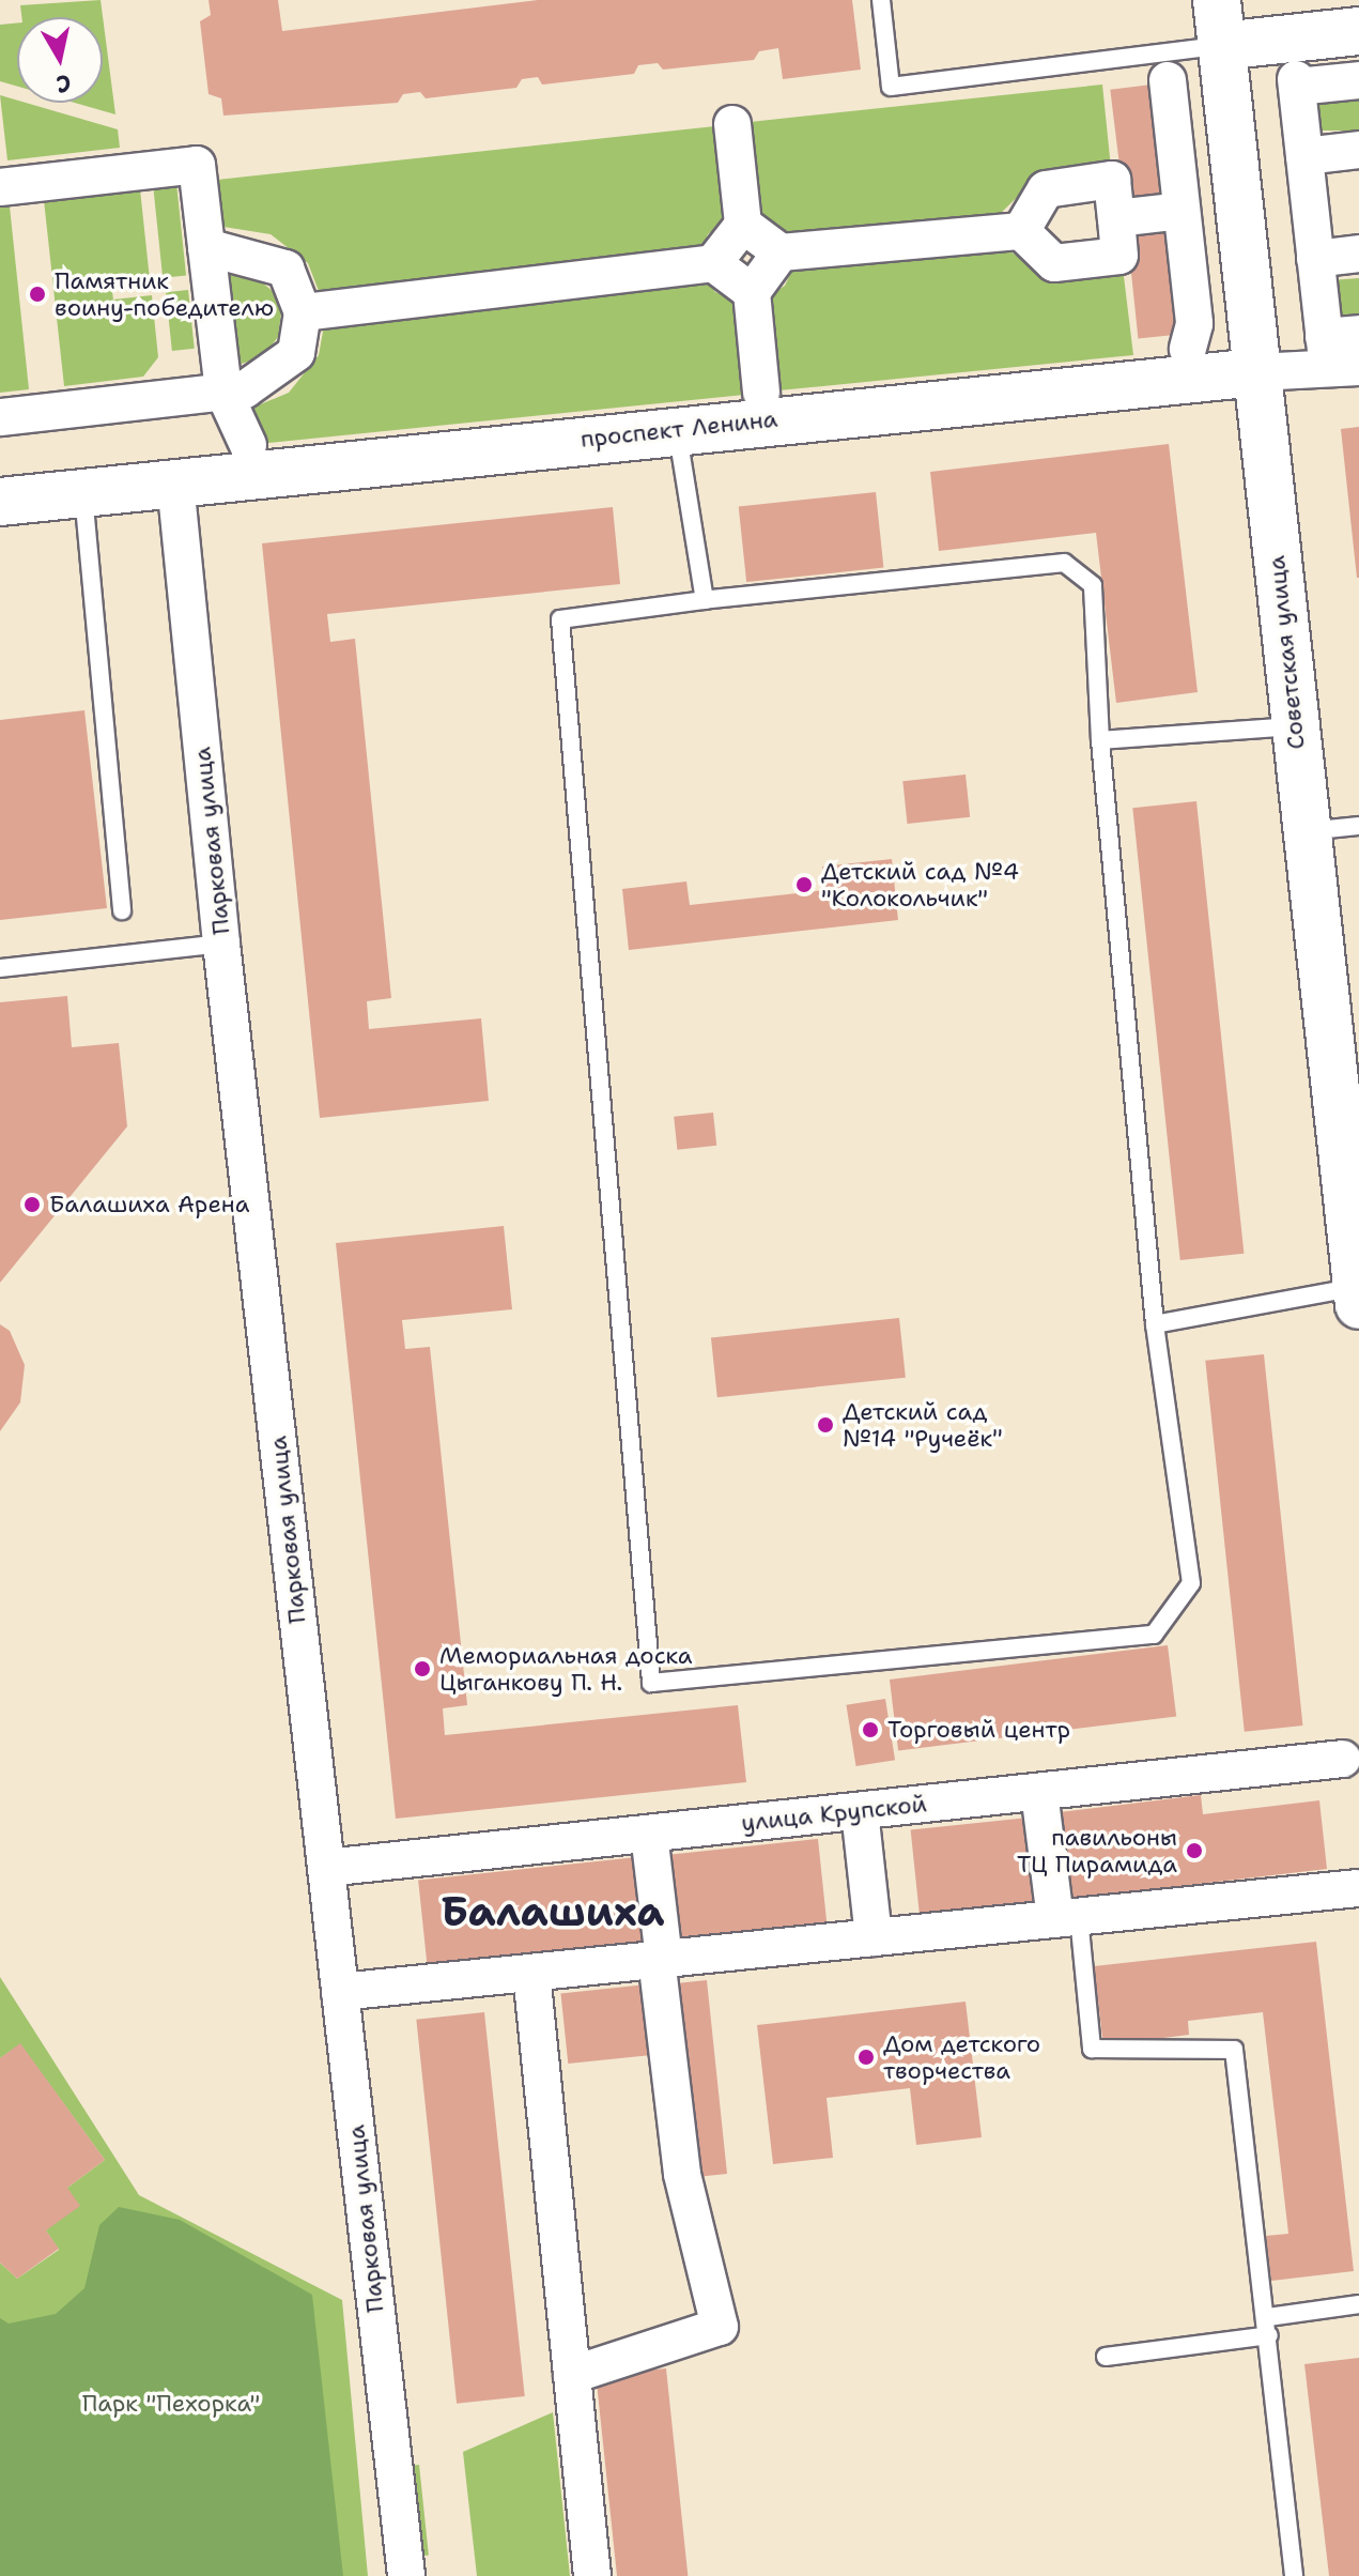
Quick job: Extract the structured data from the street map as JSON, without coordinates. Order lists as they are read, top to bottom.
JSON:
{
  "streets": {
    "main road": ["проспект Ленина", "Советская улица"],
    "street": ["Парковая улица", "улица Крупской"]
  },
  "crossings": [
    ["проспект Ленина", "Советская улица"],
    ["проспект Ленина", "Парковая улица"],
    ["Парковая улица", "улица Крупской"]
  ],
  "districts": ["Балашиха"],
  "parks": ["Парк \"Пехорка\""],
  "places": [
    "Памятник воину-победителю",
    "Детский сад №4 \"Колокольчик\"",
    "Балашиха Арена",
    "Детский сад №14 \"Ручеёк\"",
    "Мемориальная доска Цыганкову П. Н.",
    "Торговый центр",
    "павильоны ТЦ Пирамида",
    "Дом детского творчества"
  ],
  "north": "bottom"
}
